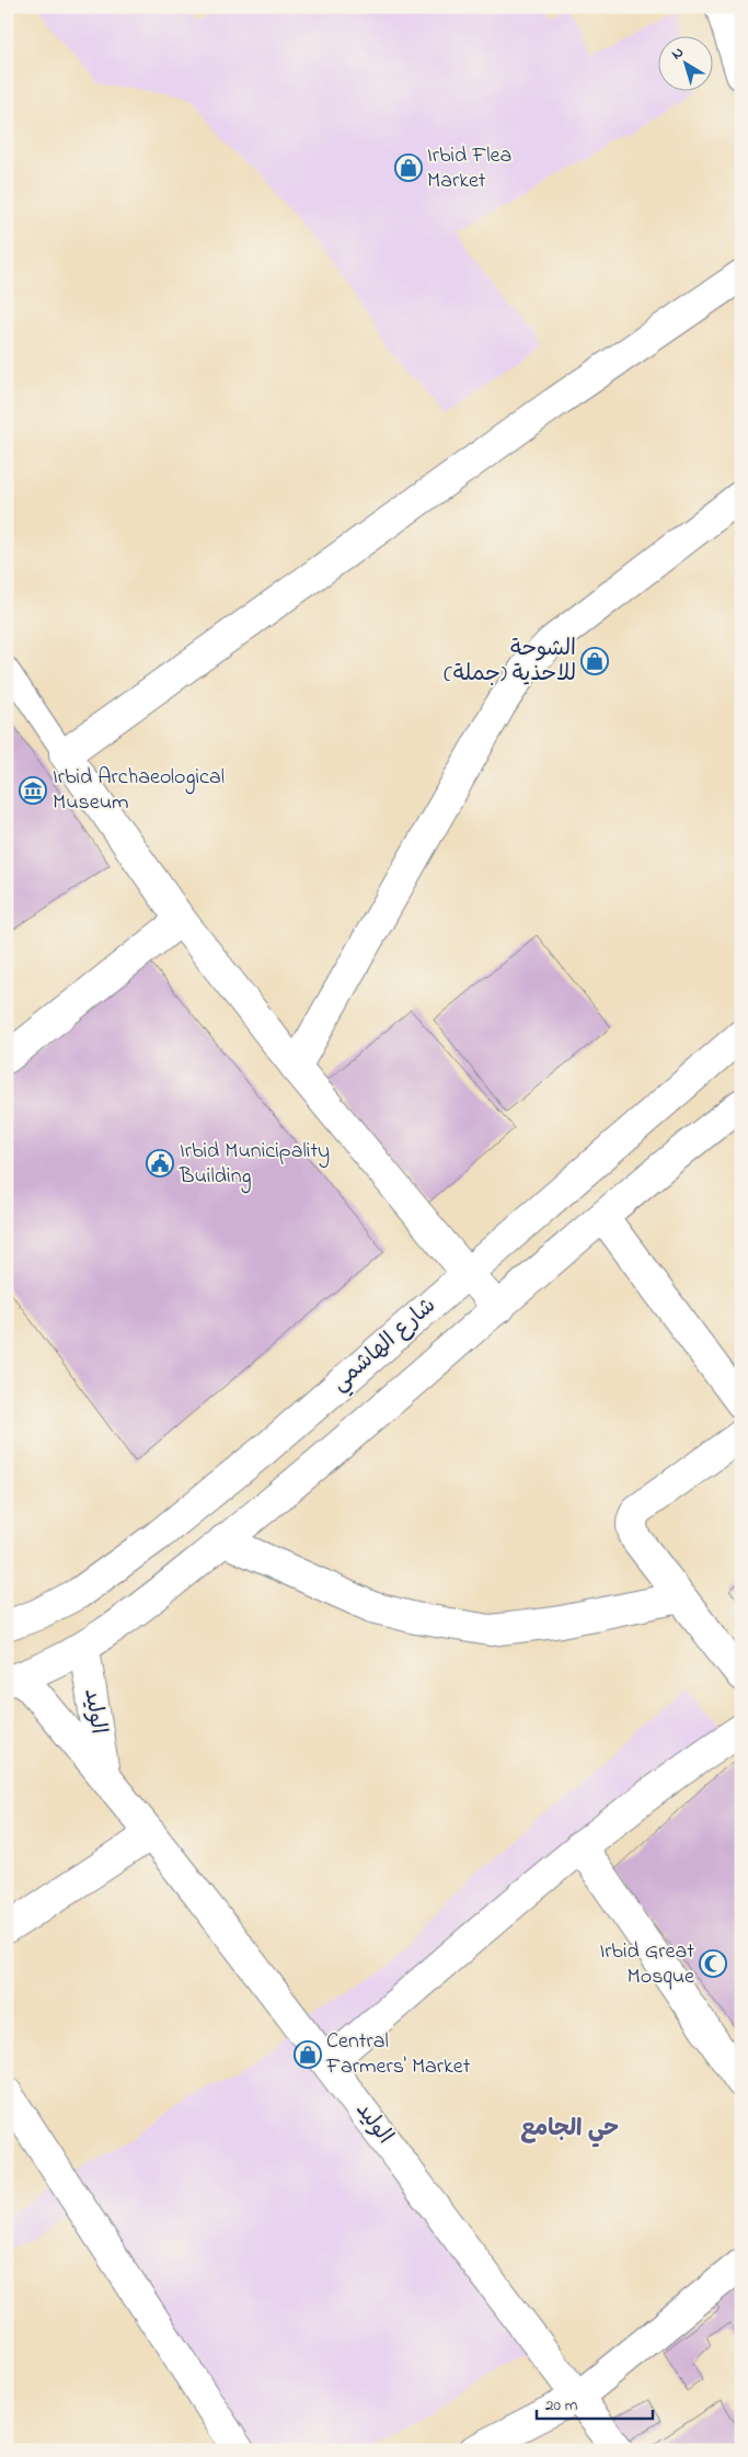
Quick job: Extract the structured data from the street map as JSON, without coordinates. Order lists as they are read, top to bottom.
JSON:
{
  "streets": {
    "street": ["شارع الهاشمي", "الوليد"]
  },
  "crossings": [
    ["شارع الهاشمي", "الوليد"]
  ],
  "districts": ["حي الجامع"],
  "places": {
    "shop": ["Irbid Flea Market", "الشوحة للاحذية (جملة)", "Central Farmers' Market"],
    "museum": ["Irbid Archaeological Museum"],
    "public building": ["Irbid Municipality Building"],
    "mosque": ["Irbid Great Mosque"]
  },
  "scale_bar": "20 m",
  "north": "top left"
}
